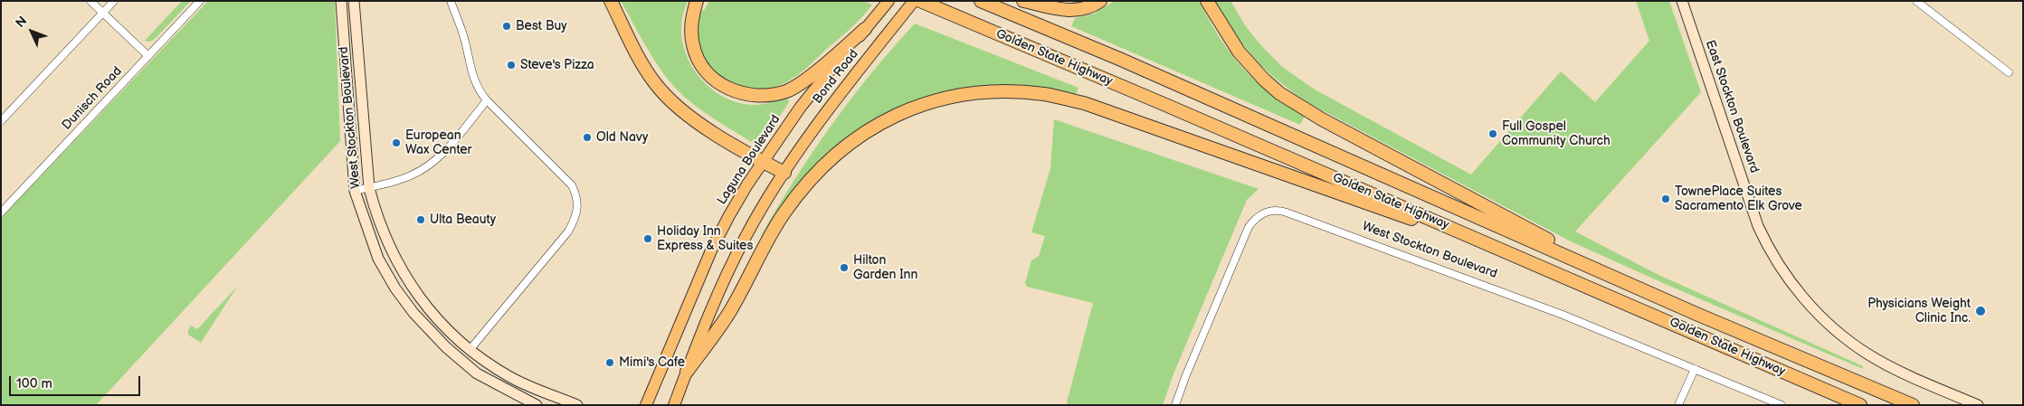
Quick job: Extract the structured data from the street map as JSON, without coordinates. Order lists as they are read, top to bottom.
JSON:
{
  "streets": {
    "highway": ["Golden State Highway"],
    "main road": ["Bond Road", "Laguna Boulevard"],
    "street": ["Dunisch Road", "East Stockton Boulevard", "West Stockton Boulevard"]
  },
  "places": [
    "Best Buy",
    "Steve's Pizza",
    "Full Gospel Community Church",
    "Old Navy",
    "European Wax Center",
    "TownePlace Suites Sacramento Elk Grove",
    "Ulta Beauty",
    "Holiday Inn Express & Suites",
    "Hilton Garden Inn",
    "Physicians Weight Clinic Inc.",
    "Mimi's Cafe"
  ],
  "scale_bar": "100 m",
  "north": "top left"
}
